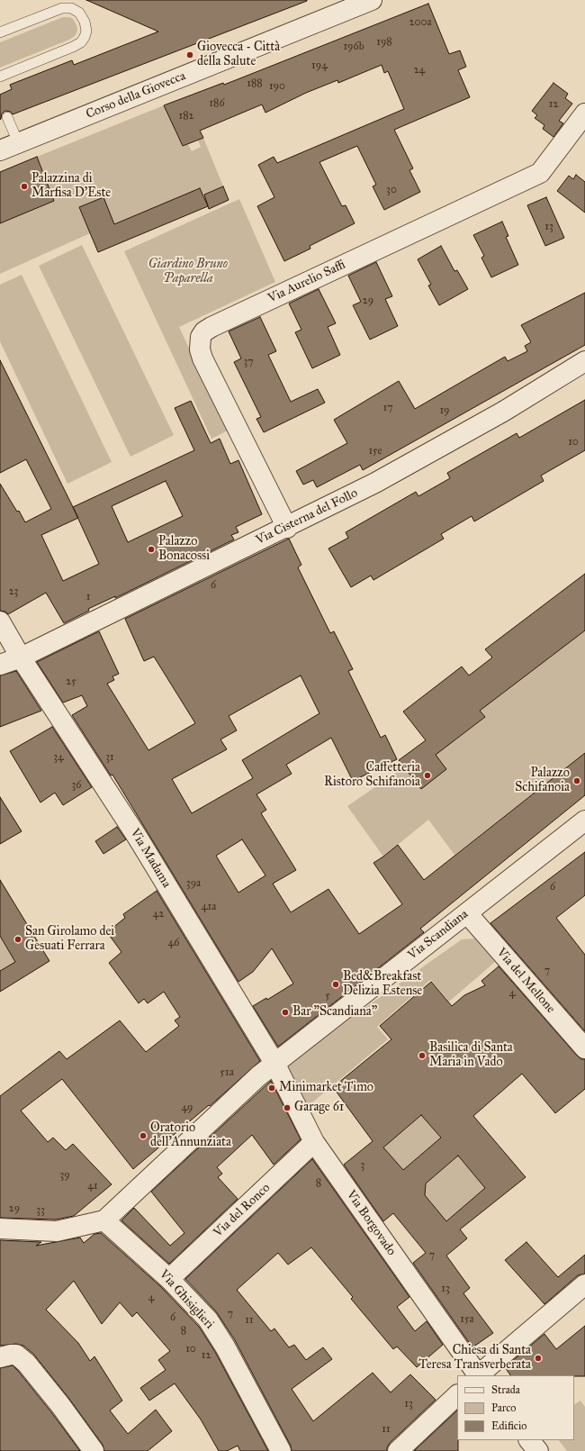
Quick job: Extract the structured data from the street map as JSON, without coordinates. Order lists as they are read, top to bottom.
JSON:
{
  "streets": {
    "street": [
      "Corso della Giovecca",
      "Via Aurelio Saffi",
      "Via Cisterna del Follo",
      "Via Madama",
      "Via Scandiana",
      "Via del Mellone",
      "Via del Ronco",
      "Via Borgovado",
      "Via Ghisiglieri"
    ]
  },
  "crossings": [
    ["Via Aurelio Saffi", "Via Cisterna del Follo"],
    ["Via Cisterna del Follo", "Via Madama"],
    ["Via Madama", "Via Scandiana"],
    ["Via Madama", "Via Borgovado"],
    ["Via Scandiana", "Via del Mellone"],
    ["Via Scandiana", "Via Borgovado"],
    ["Via Scandiana", "Via Ghisiglieri"],
    ["Via del Ronco", "Via Borgovado"],
    ["Via del Ronco", "Via Ghisiglieri"]
  ],
  "parks": ["Giardino Bruno Paparella"],
  "places": [
    "Giovecca - Città della Salute",
    "Palazzina di Marfisa D'Este",
    "Palazzo Bonacossi",
    "Caffetteria Ristoro Schifanoia",
    "Palazzo Schifanoia",
    "San Girolamo dei Gesuati Ferrara",
    "Bed&Breakfast Delizia Estense",
    "Bar \"Scandiana\"",
    "Basilica di Santa Maria in Vado",
    "Minimarket Timo",
    "Garage 61",
    "Oratorio dell'Annunziata",
    "Chiesa di Santa Teresa Transverberata"
  ],
  "house_numbers": [
    "200a",
    "198",
    "196b",
    "194",
    "24",
    "188",
    "190",
    "186",
    "12",
    "182",
    "30",
    "13",
    "29",
    "37",
    "17",
    "19",
    "10",
    "15e",
    "6",
    "23",
    "1",
    "25",
    "34",
    "31",
    "36",
    "39a",
    "6",
    "41a",
    "42",
    "46",
    "7",
    "4",
    "5",
    "51a",
    "49",
    "3",
    "39",
    "8",
    "41",
    "29",
    "33",
    "7",
    "13",
    "4",
    "7",
    "6",
    "15a",
    "11",
    "8",
    "10",
    "12",
    "13",
    "11"
  ],
  "legend": ["Strada", "Parco", "Edificio"]
}
